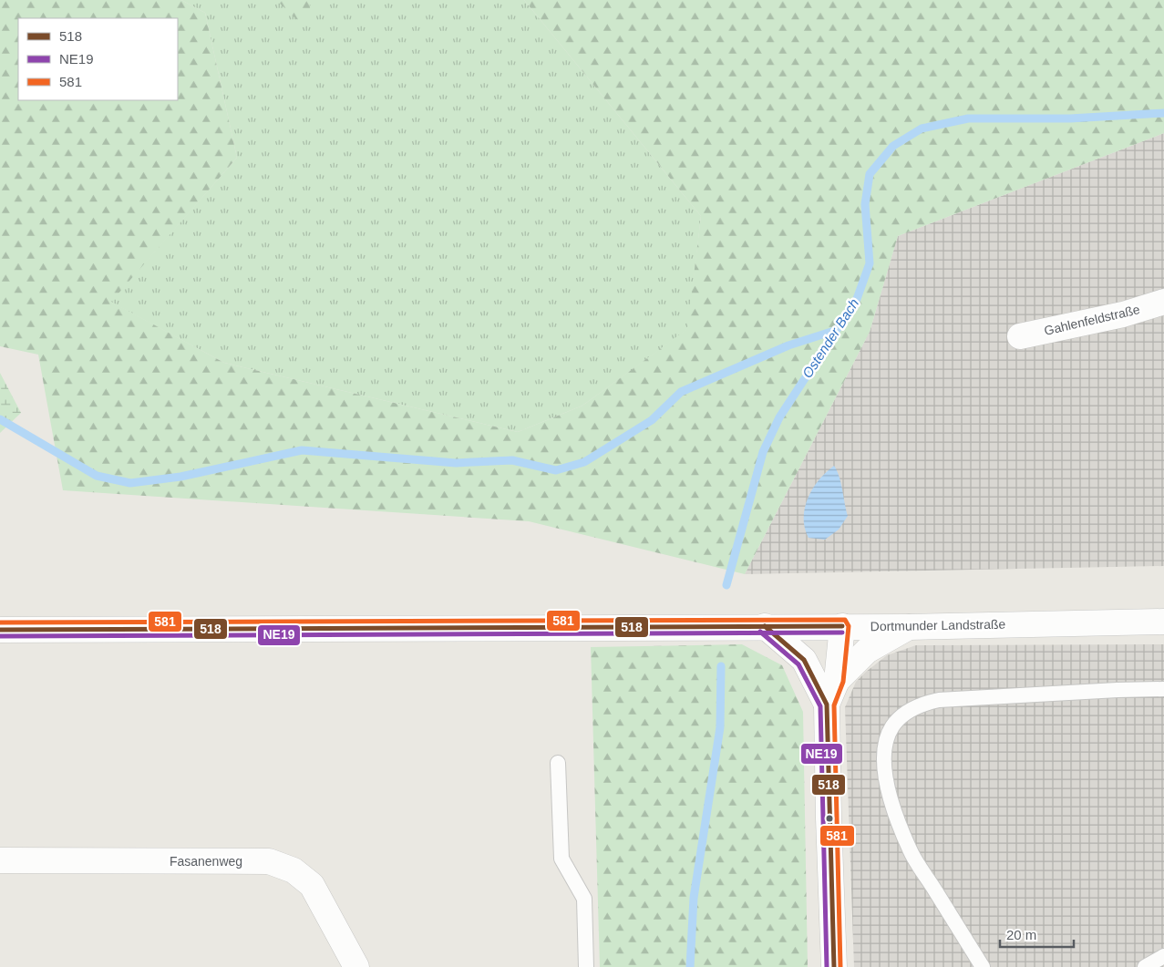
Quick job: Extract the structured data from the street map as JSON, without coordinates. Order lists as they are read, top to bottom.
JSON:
{
  "streets": {
    "main road": ["Gahlenfeldstraße", "Dortmunder Landstraße", "Fasanenweg"]
  },
  "water": ["Ostender Bach"],
  "lines": ["transit line 581", "transit line 518", "transit line NE19"],
  "legend": ["518", "NE19", "581"],
  "scale_bar": "20 m"
}
